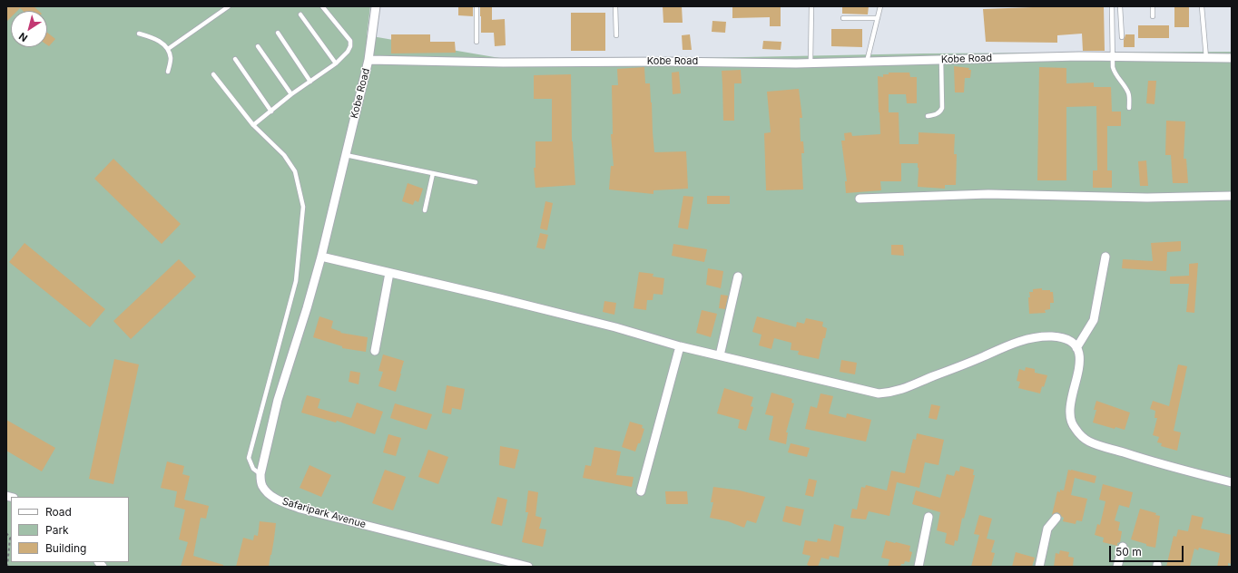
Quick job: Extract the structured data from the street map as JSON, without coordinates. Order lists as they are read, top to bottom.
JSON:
{
  "streets": {
    "street": ["Kobe Road", "Safaripark Avenue"]
  },
  "crossings": [
    ["Kobe Road", "Safaripark Avenue"]
  ],
  "legend": ["Road", "Park", "Building"],
  "scale_bar": "50 m",
  "north": "bottom left"
}
